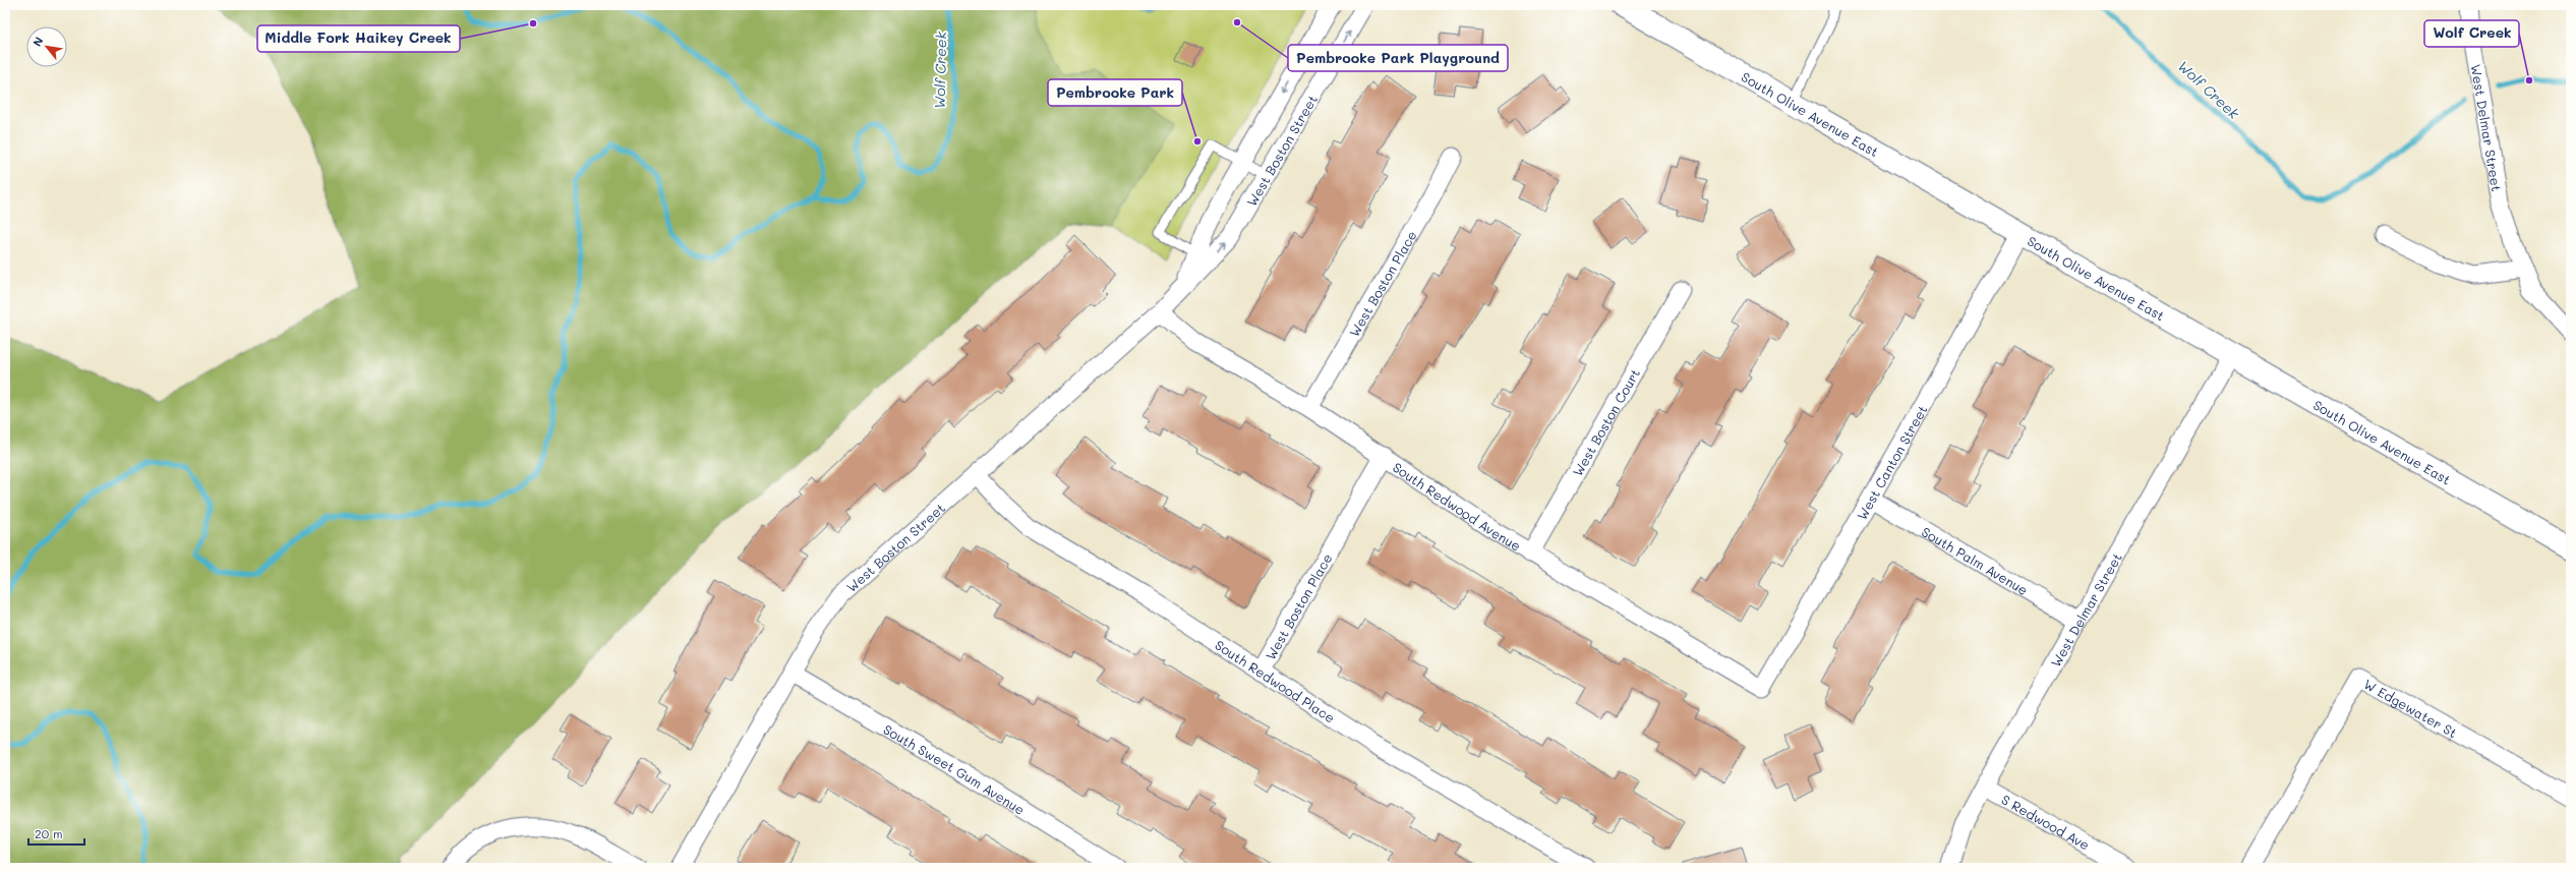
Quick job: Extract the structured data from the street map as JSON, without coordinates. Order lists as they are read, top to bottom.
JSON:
{
  "streets": {
    "street": [
      "South Olive Avenue East",
      "West Delmar Street",
      "West Boston Street",
      "West Boston Place",
      "West Boston Court",
      "West Canton Street",
      "South Redwood Avenue",
      "South Palm Avenue",
      "South Redwood Place",
      "W Edgewater St",
      "South Sweet Gum Avenue",
      "S Redwood Ave"
    ]
  },
  "crossings": [
    ["South Olive Avenue East", "West Delmar Street"],
    ["South Olive Avenue East", "West Canton Street"],
    ["West Delmar Street", "South Palm Avenue"],
    ["West Delmar Street", "S Redwood Ave"],
    ["West Boston Street", "South Redwood Avenue"],
    ["West Boston Street", "South Redwood Place"],
    ["West Boston Street", "South Sweet Gum Avenue"],
    ["West Boston Place", "South Redwood Avenue"],
    ["West Boston Place", "South Redwood Place"],
    ["West Boston Court", "South Redwood Avenue"],
    ["West Canton Street", "South Redwood Avenue"],
    ["West Canton Street", "South Palm Avenue"]
  ],
  "water": ["Wolf Creek"],
  "places": [
    "Pembrooke Park Playground",
    "Middle Fork Haikey Creek",
    "Wolf Creek",
    "Pembrooke Park"
  ],
  "scale_bar": "20 m",
  "north": "top left"
}
